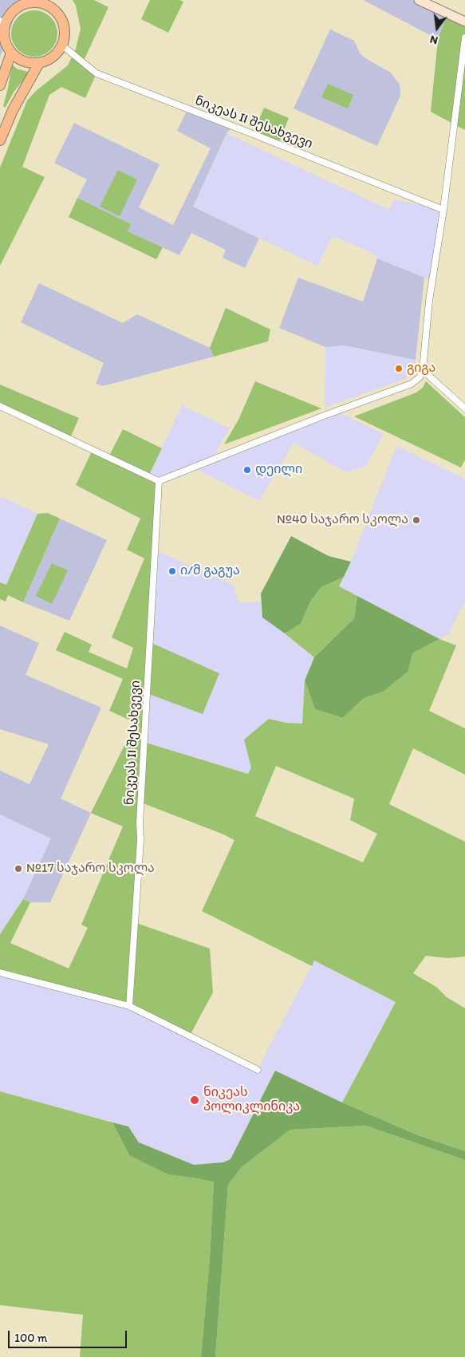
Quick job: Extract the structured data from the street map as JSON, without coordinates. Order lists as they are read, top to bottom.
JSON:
{
  "streets": {
    "street": ["ნიკეას II შესახვევი"]
  },
  "places": [
    "გიგა",
    "დეილი",
    "№40 საჯარო სკოლა",
    "ი/მ გაგუა",
    "№17 საჯარო სკოლა",
    "ნიკეას პოლიკლინიკა"
  ],
  "scale_bar": "100 m",
  "north": "bottom"
}
